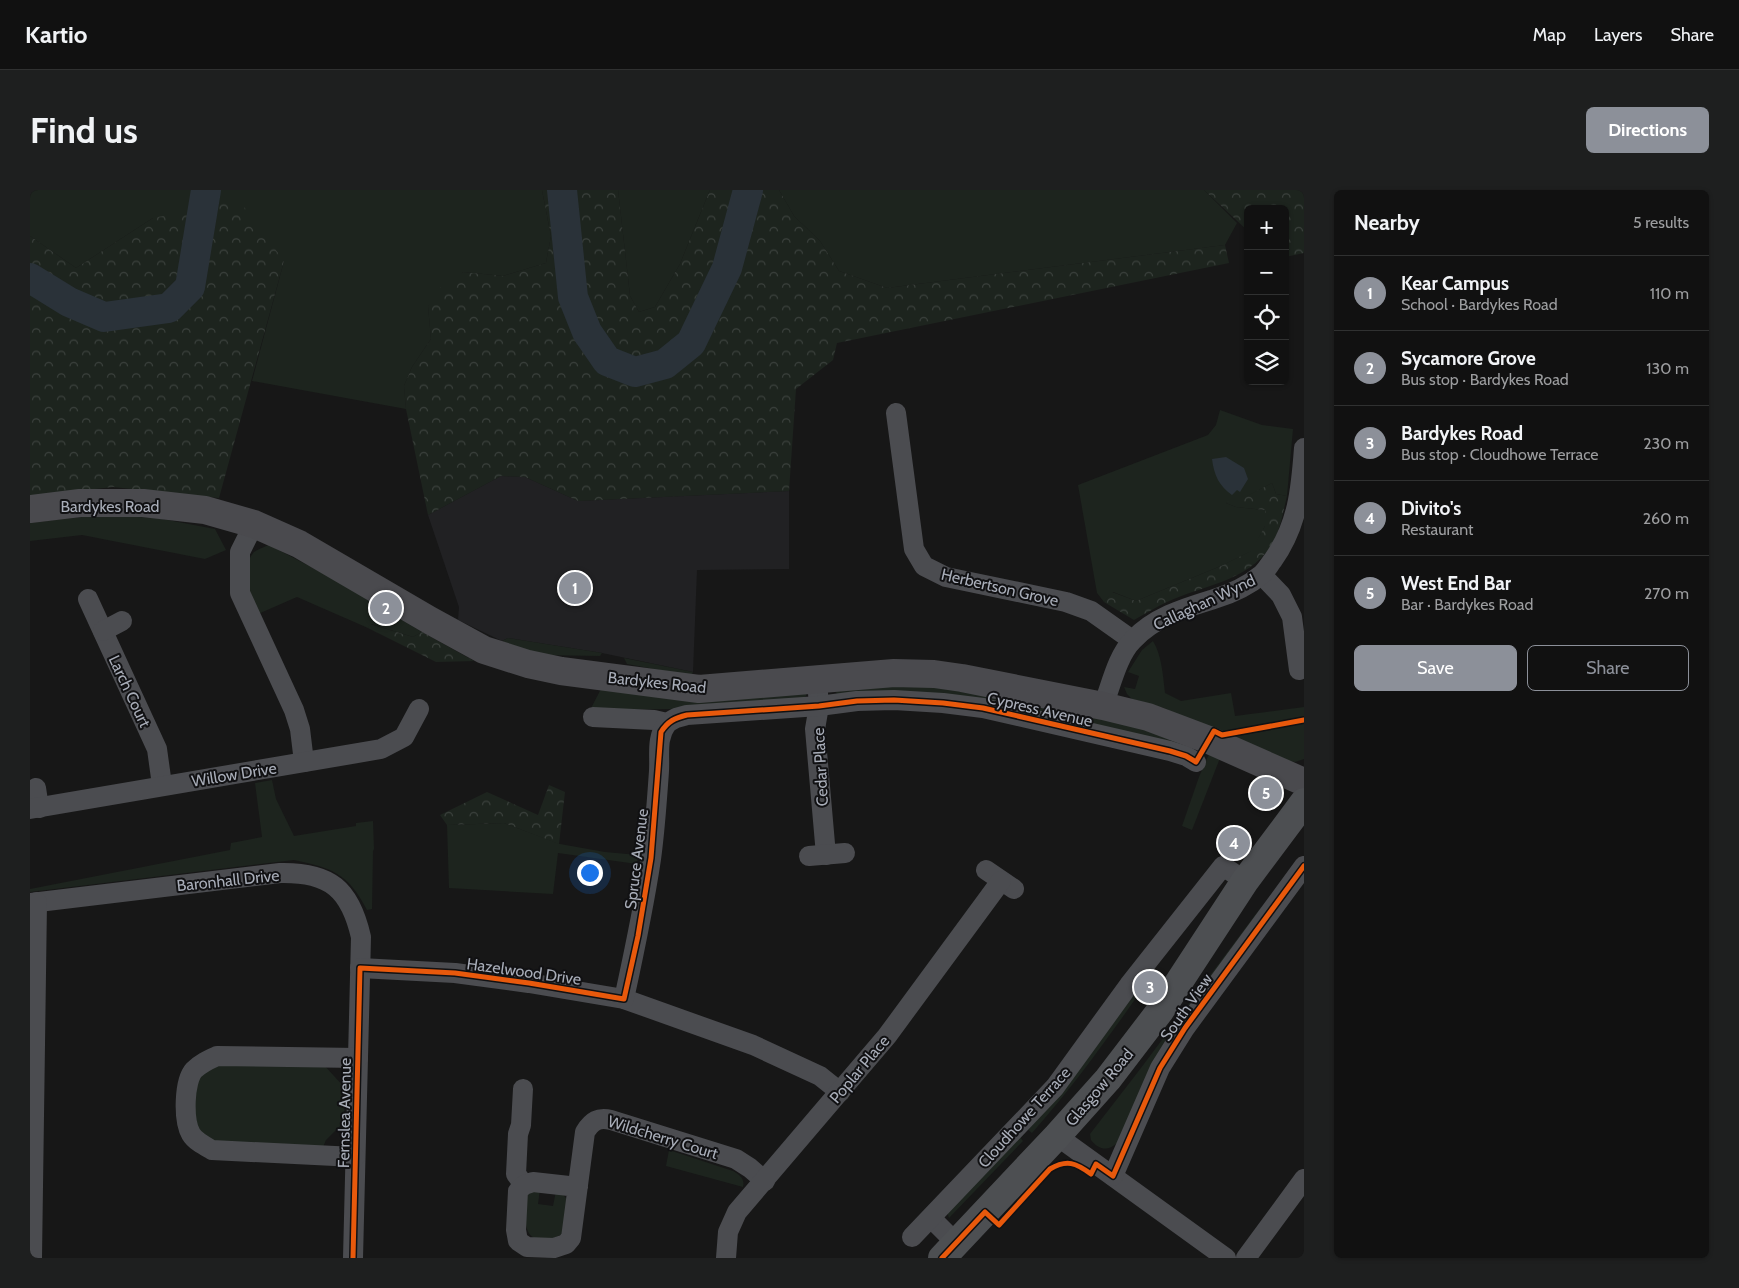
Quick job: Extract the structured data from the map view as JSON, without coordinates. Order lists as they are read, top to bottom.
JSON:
{
  "streets": {
    "main road": ["Bardykes Road", "Glasgow Road"],
    "street": [
      "Herbertson Grove",
      "Callaghan Wynd",
      "Larch Court",
      "Cypress Avenue",
      "Cedar Place",
      "Willow Drive",
      "Spruce Avenue",
      "Baronhall Drive",
      "Hazelwood Drive",
      "South View",
      "Poplar Place",
      "Fernslea Avenue",
      "Cloudhowe Terrace",
      "Wildcherry Court"
    ]
  },
  "crossings": [
    ["Bardykes Road", "Callaghan Wynd"],
    ["Bardykes Road", "Cedar Place"],
    ["Herbertson Grove", "Callaghan Wynd"],
    ["Larch Court", "Willow Drive"],
    ["Cypress Avenue", "Cedar Place"],
    ["Cypress Avenue", "Spruce Avenue"],
    ["Spruce Avenue", "Hazelwood Drive"],
    ["Baronhall Drive", "Hazelwood Drive"],
    ["Baronhall Drive", "Fernslea Avenue"],
    ["Hazelwood Drive", "Poplar Place"],
    ["Hazelwood Drive", "Fernslea Avenue"],
    ["Poplar Place", "Wildcherry Court"],
    ["Glasgow Road", "Cloudhowe Terrace"]
  ],
  "page": {
    "header": "Kartio",
    "nav": ["Map", "Layers", "Share"],
    "buttons": [
      "Directions",
      ["Save", "Share"]
    ],
    "title": "Find us",
    "heading": ["Nearby", "5 results"],
    "map_buttons": ["+", "−"],
    "list": [
      {
        "mark": "1",
        "name": "Kear Campus",
        "note": "School · Bardykes Road",
        "value": "110 m"
      },
      {
        "mark": "2",
        "name": "Sycamore Grove",
        "note": "Bus stop · Bardykes Road",
        "value": "130 m"
      },
      {
        "mark": "3",
        "name": "Bardykes Road",
        "note": "Bus stop · Cloudhowe Terrace",
        "value": "230 m"
      },
      {
        "mark": "4",
        "name": "Divito's",
        "note": "Restaurant",
        "value": "260 m"
      },
      {
        "mark": "5",
        "name": "West End Bar",
        "note": "Bar · Bardykes Road",
        "value": "270 m"
      }
    ],
    "pins": [
      "1",
      "2",
      "5",
      "4",
      "3"
    ]
  }
}
